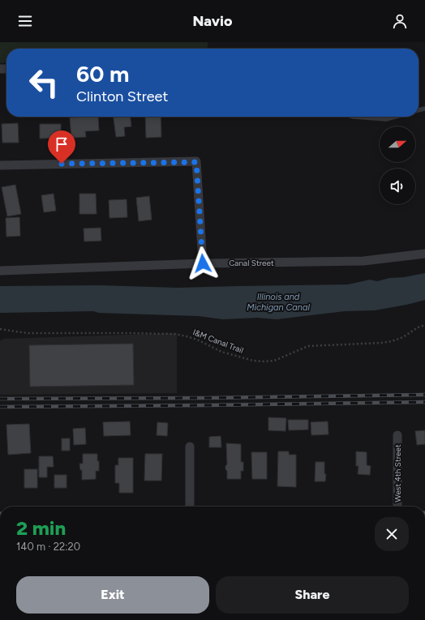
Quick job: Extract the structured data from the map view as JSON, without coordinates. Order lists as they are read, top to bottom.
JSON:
{
  "streets": {
    "street": ["Canal Street", "West 4th Street"],
    "path": ["I&M Canal Trail"]
  },
  "water": ["Illinois and Michigan Canal"],
  "north": "right",
  "page": {
    "header": "Navio",
    "turn": ["60 m", "Clinton Street"],
    "heading": ["2 min", "140 m · 22:20"],
    "buttons": ["Exit", "Share"]
  }
}
